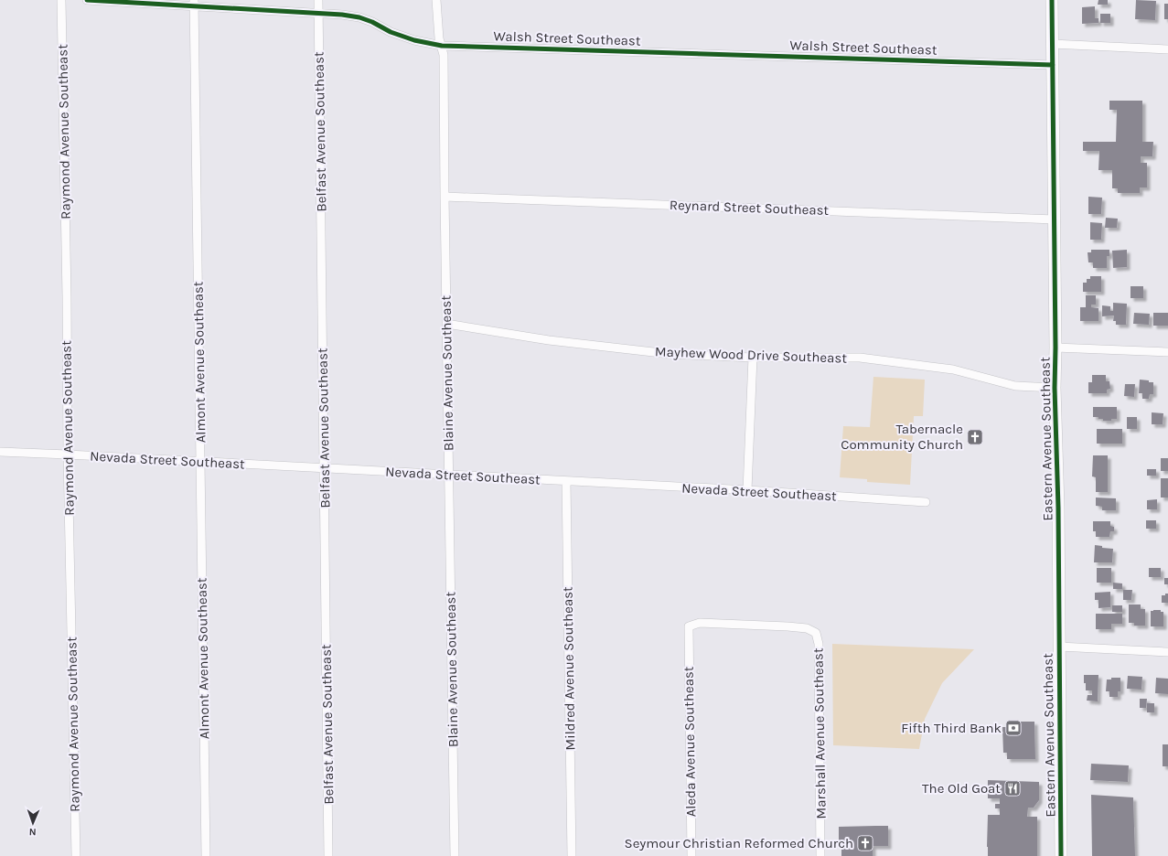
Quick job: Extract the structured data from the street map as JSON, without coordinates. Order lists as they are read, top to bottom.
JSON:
{
  "streets": {
    "main road": ["Eastern Avenue Southeast"],
    "street": [
      "Walsh Street Southeast",
      "Raymond Avenue Southeast",
      "Belfast Avenue Southeast",
      "Reynard Street Southeast",
      "Mayhew Wood Drive Southeast",
      "Almont Avenue Southeast",
      "Blaine Avenue Southeast",
      "Nevada Street Southeast",
      "Mildred Avenue Southeast",
      "Marshall Avenue Southeast",
      "Aleda Avenue Southeast"
    ]
  },
  "crossings": [
    ["Walsh Street Southeast", "Belfast Avenue Southeast"],
    ["Walsh Street Southeast", "Almont Avenue Southeast"],
    ["Walsh Street Southeast", "Blaine Avenue Southeast"],
    ["Walsh Street Southeast", "Eastern Avenue Southeast"],
    ["Raymond Avenue Southeast", "Nevada Street Southeast"],
    ["Belfast Avenue Southeast", "Nevada Street Southeast"],
    ["Reynard Street Southeast", "Blaine Avenue Southeast"],
    ["Reynard Street Southeast", "Eastern Avenue Southeast"],
    ["Mayhew Wood Drive Southeast", "Blaine Avenue Southeast"],
    ["Mayhew Wood Drive Southeast", "Eastern Avenue Southeast"],
    ["Almont Avenue Southeast", "Nevada Street Southeast"],
    ["Blaine Avenue Southeast", "Nevada Street Southeast"],
    ["Nevada Street Southeast", "Mildred Avenue Southeast"],
    ["Marshall Avenue Southeast", "Aleda Avenue Southeast"]
  ],
  "places": {
    "church": ["Tabernacle Community Church", "Seymour Christian Reformed Church"],
    "bank": ["Fifth Third Bank"],
    "restaurant": ["The Old Goat"]
  },
  "north": "bottom"
}
